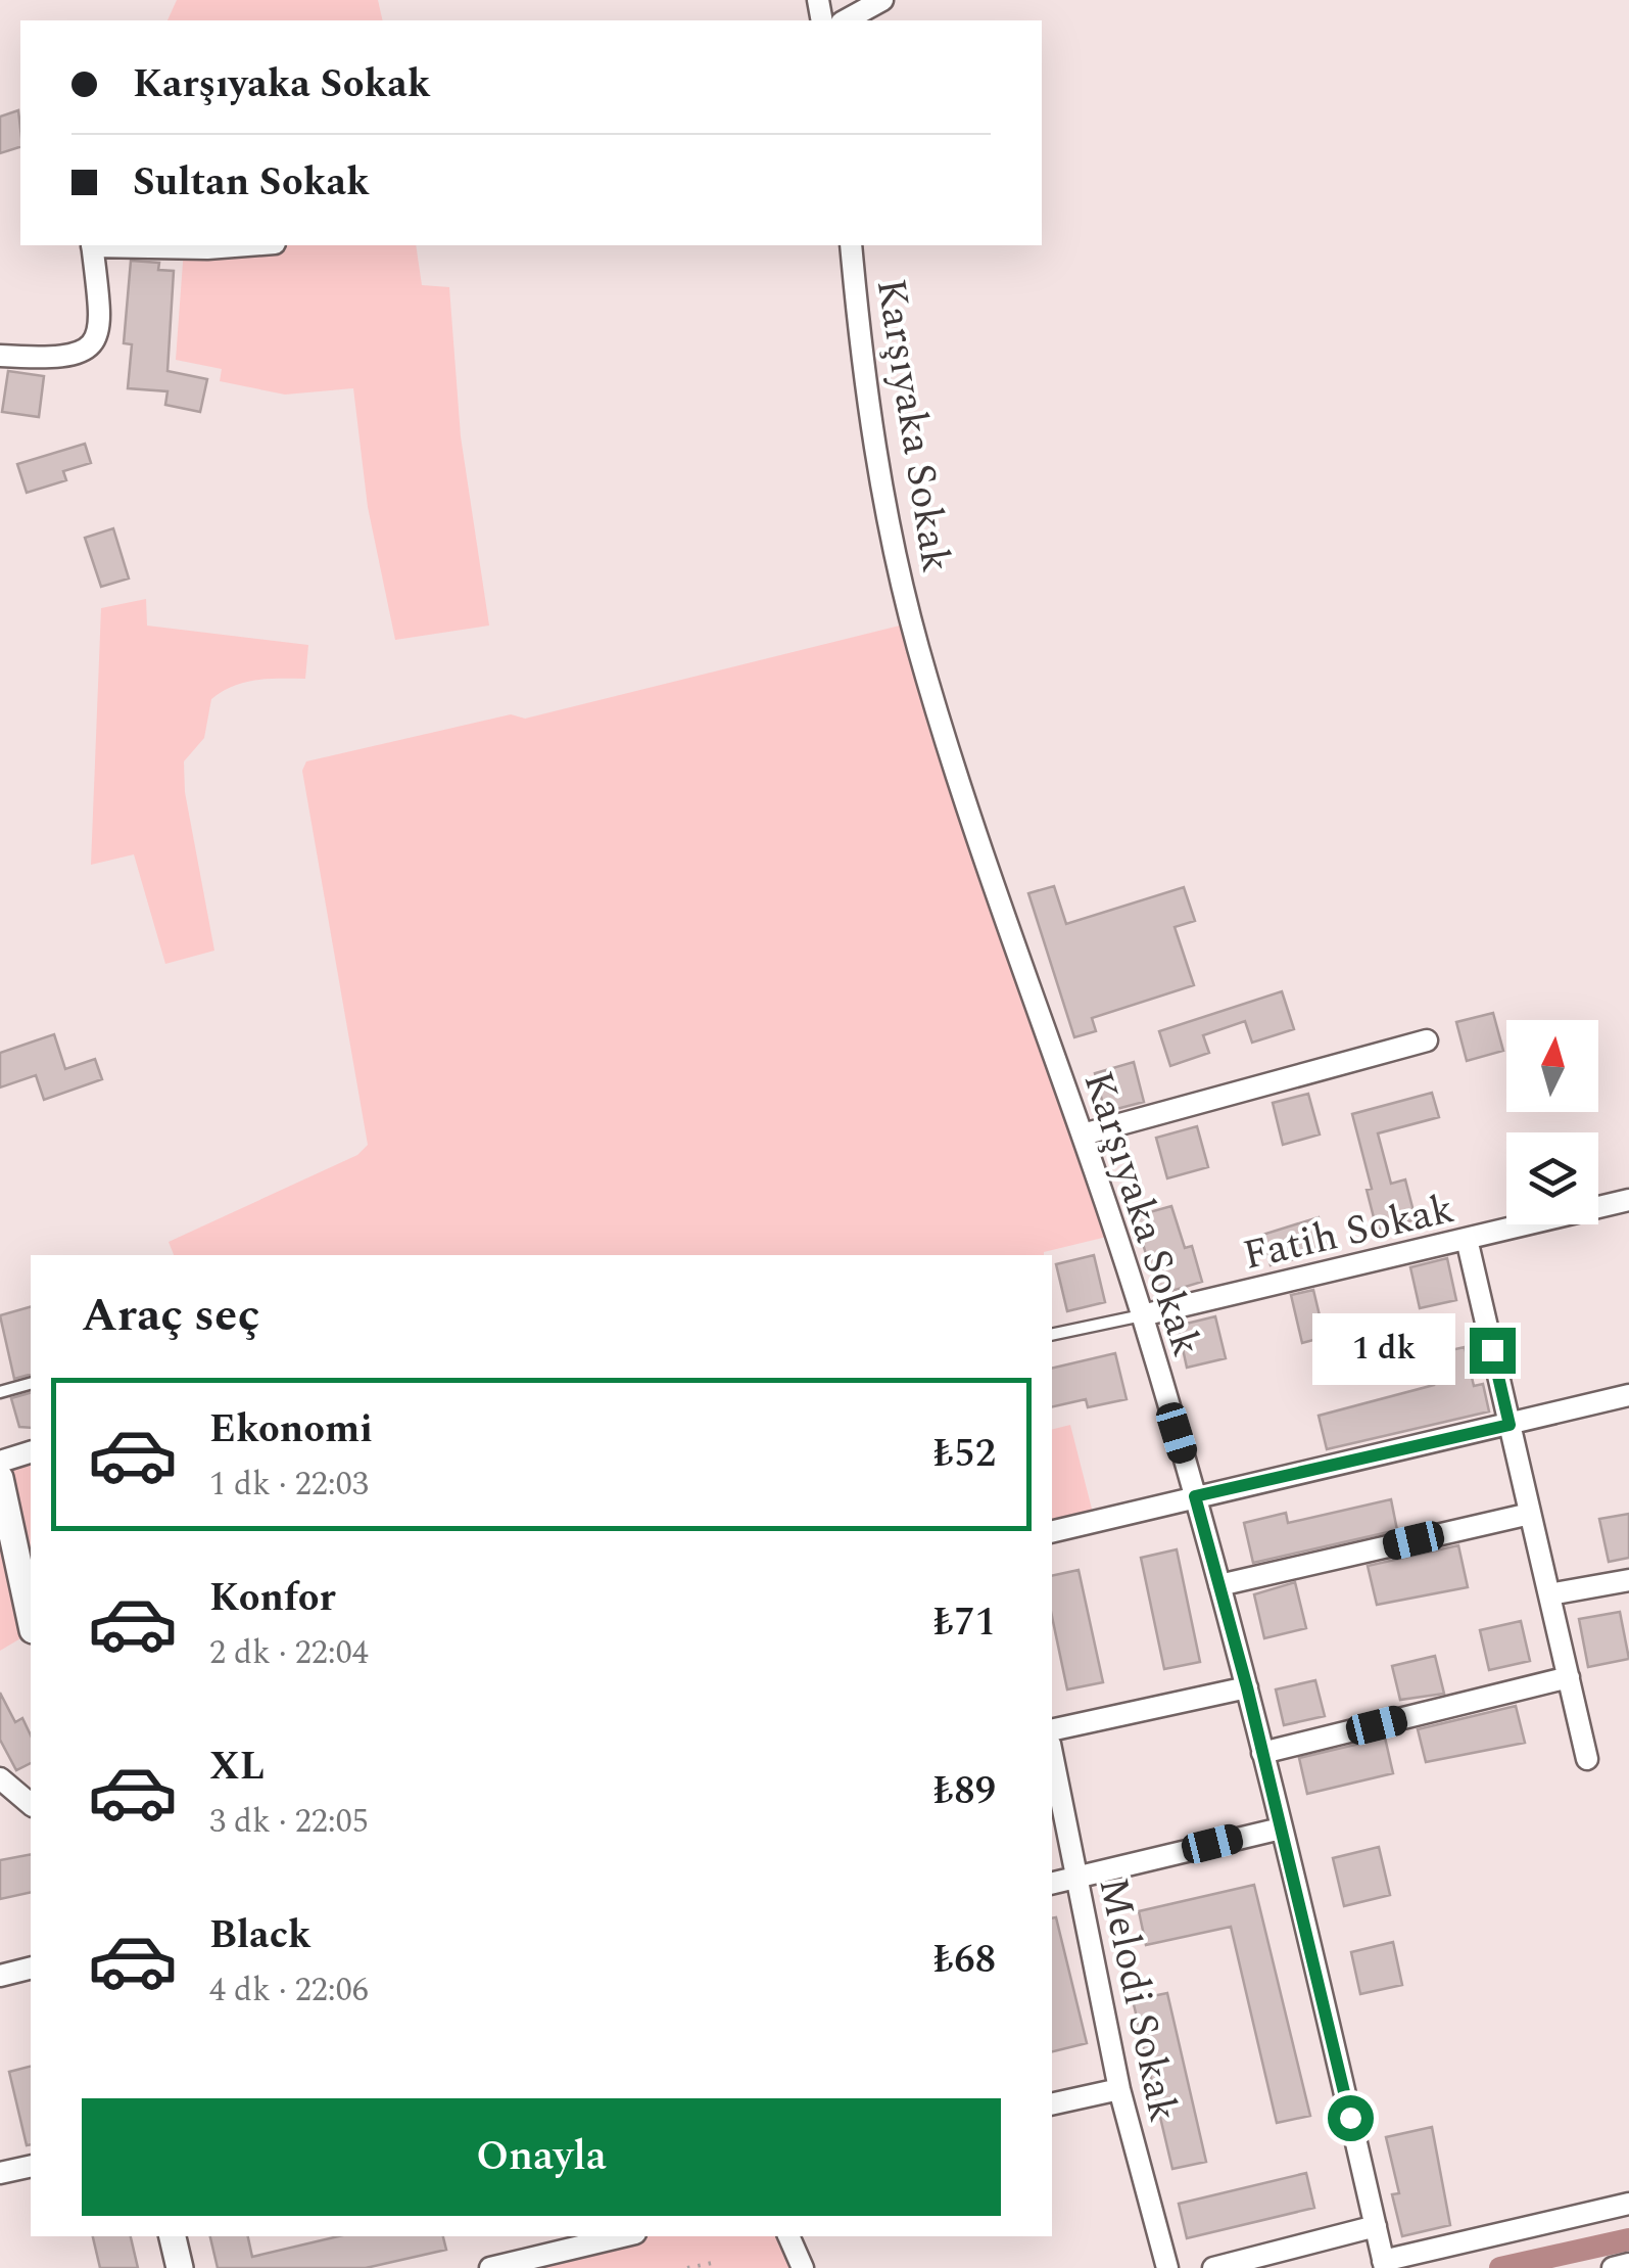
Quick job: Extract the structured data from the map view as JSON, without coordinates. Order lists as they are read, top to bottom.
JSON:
{
  "streets": {
    "street": ["Karşıyaka Sokak", "Fatih Sokak", "Melodi Sokak"]
  },
  "crossings": [
    ["Karşıyaka Sokak", "Fatih Sokak"]
  ],
  "north": "top",
  "page": {
    "banner": ["Karşıyaka Sokak", "Sultan Sokak"],
    "heading": "Araç seç",
    "bubble": "1 dk",
    "list": [
      {
        "name": "Ekonomi",
        "note": "1 dk · 22:03",
        "value": "₺52"
      },
      {
        "name": "Konfor",
        "note": "2 dk · 22:04",
        "value": "₺71"
      },
      {
        "name": "XL",
        "note": "3 dk · 22:05",
        "value": "₺89"
      },
      {
        "name": "Black",
        "note": "4 dk · 22:06",
        "value": "₺68"
      }
    ],
    "buttons": "Onayla"
  }
}
